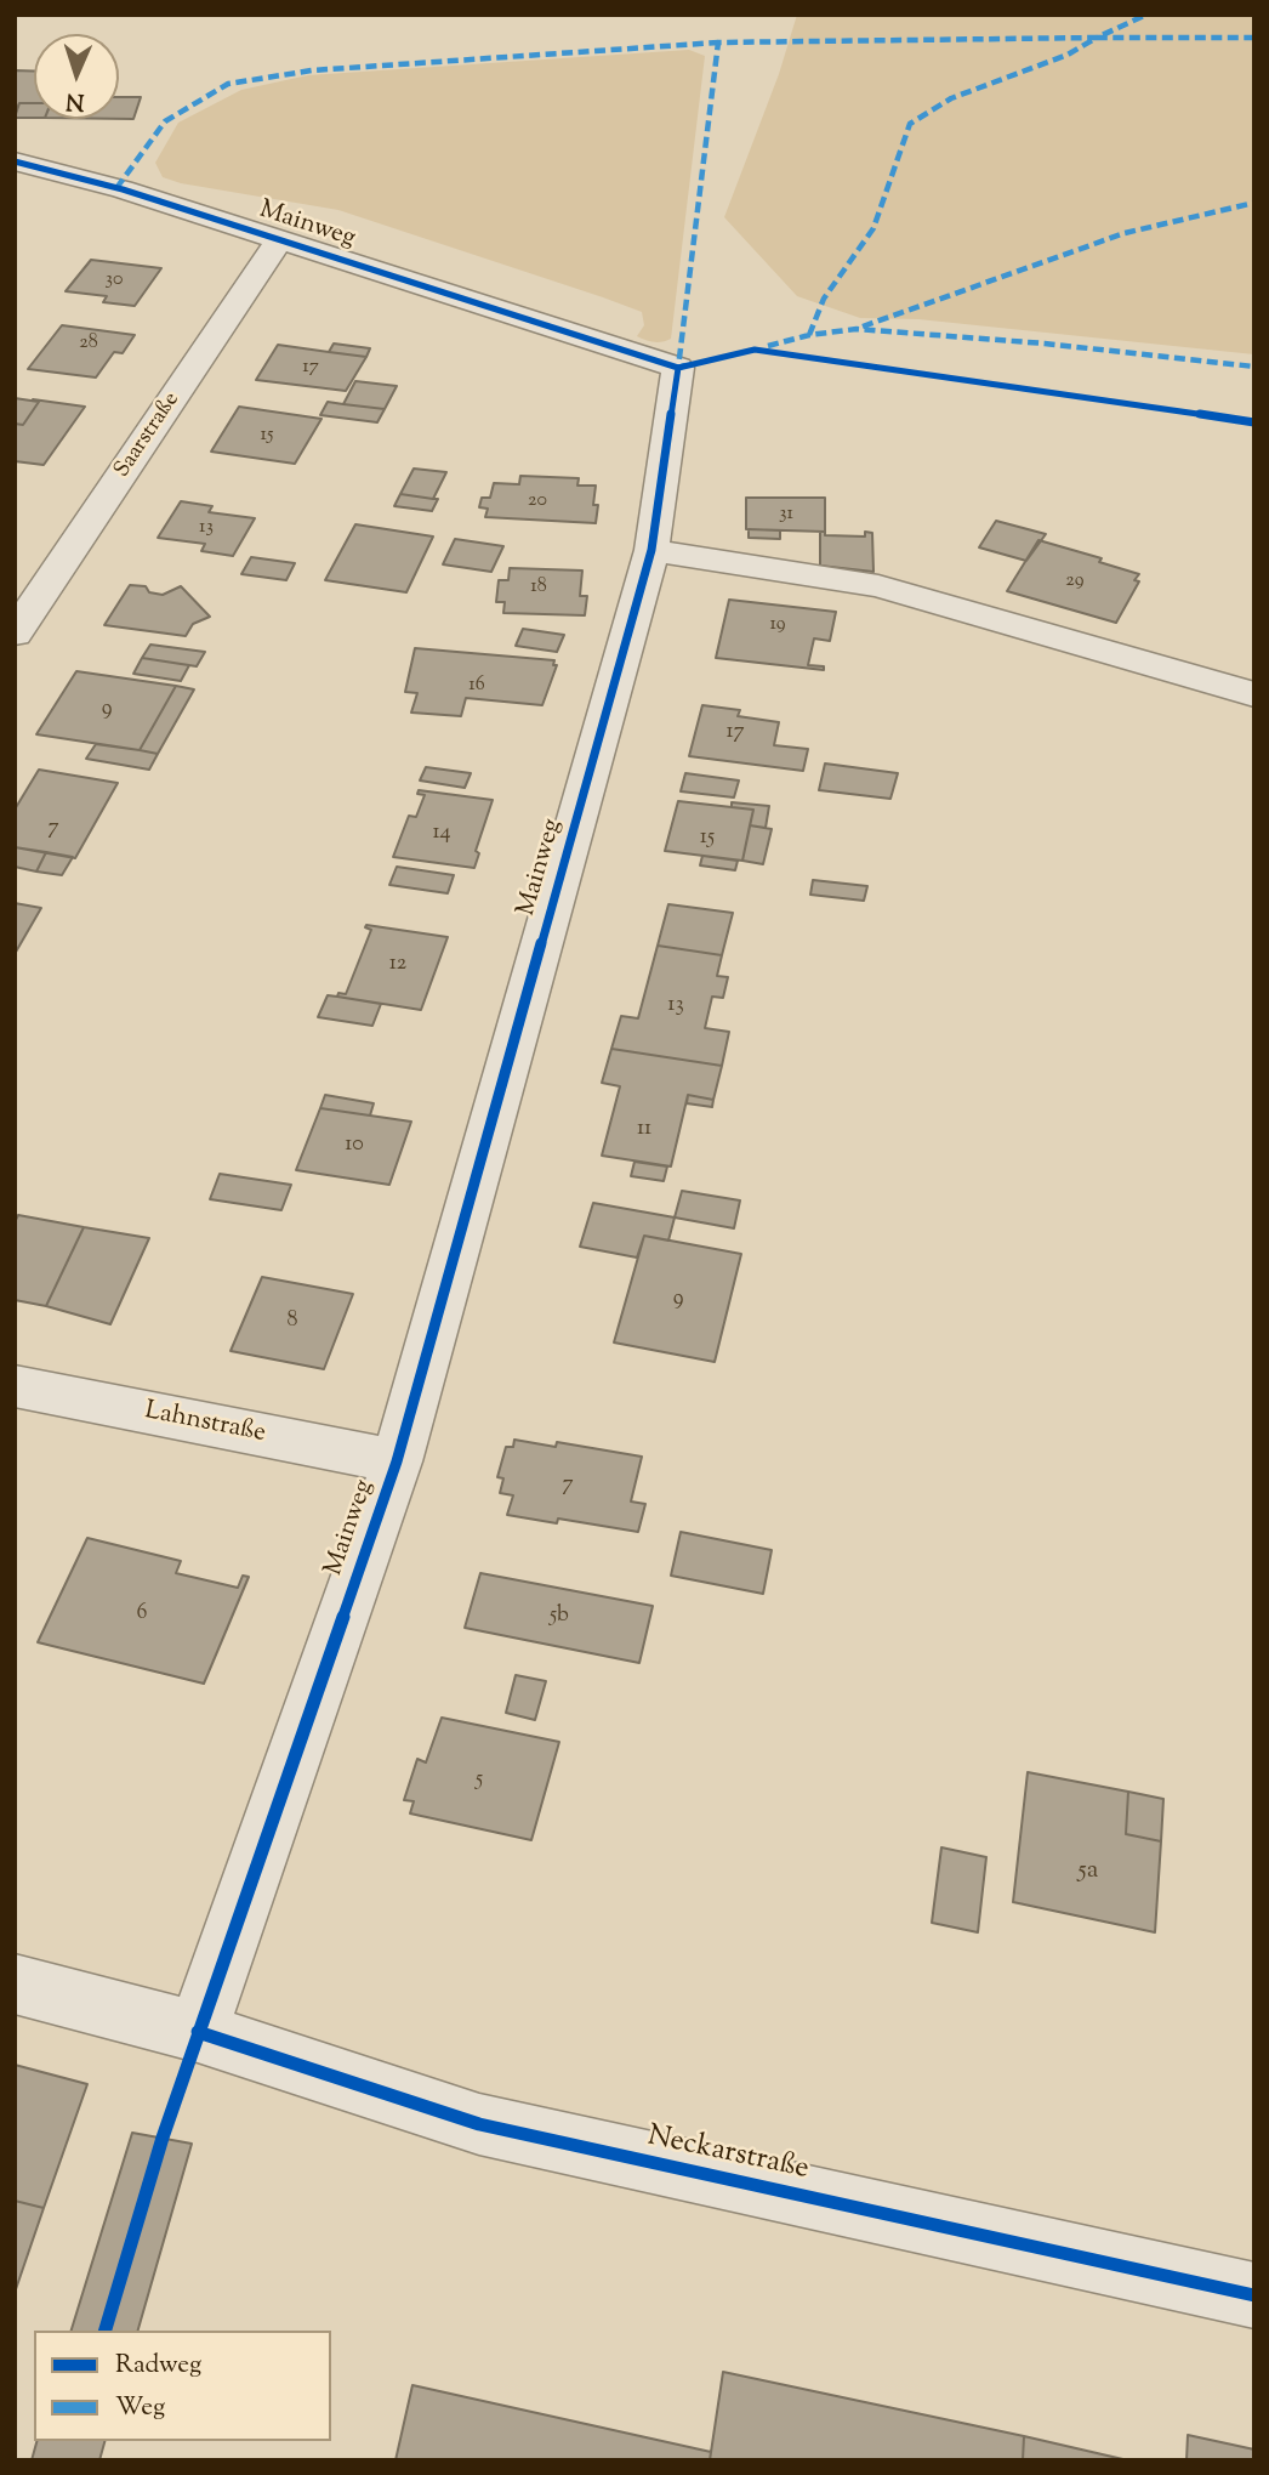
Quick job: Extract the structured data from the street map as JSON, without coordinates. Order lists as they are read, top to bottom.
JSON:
{
  "streets": {
    "street": [
      "Mainweg",
      "Saarstraße",
      "Lahnstraße",
      "Neckarstraße"
    ]
  },
  "crossings": [
    ["Mainweg", "Saarstraße"],
    ["Mainweg", "Lahnstraße"],
    ["Mainweg", "Neckarstraße"]
  ],
  "house_numbers": [
    "30",
    "28",
    "17",
    "15",
    "20",
    "31",
    "13",
    "29",
    "18",
    "19",
    "16",
    "9",
    "17",
    "7",
    "14",
    "15",
    "12",
    "13",
    "11",
    "10",
    "9",
    "8",
    "7",
    "6",
    "5b",
    "5",
    "5a"
  ],
  "legend": ["Radweg", "Weg"],
  "north": "bottom"
}
